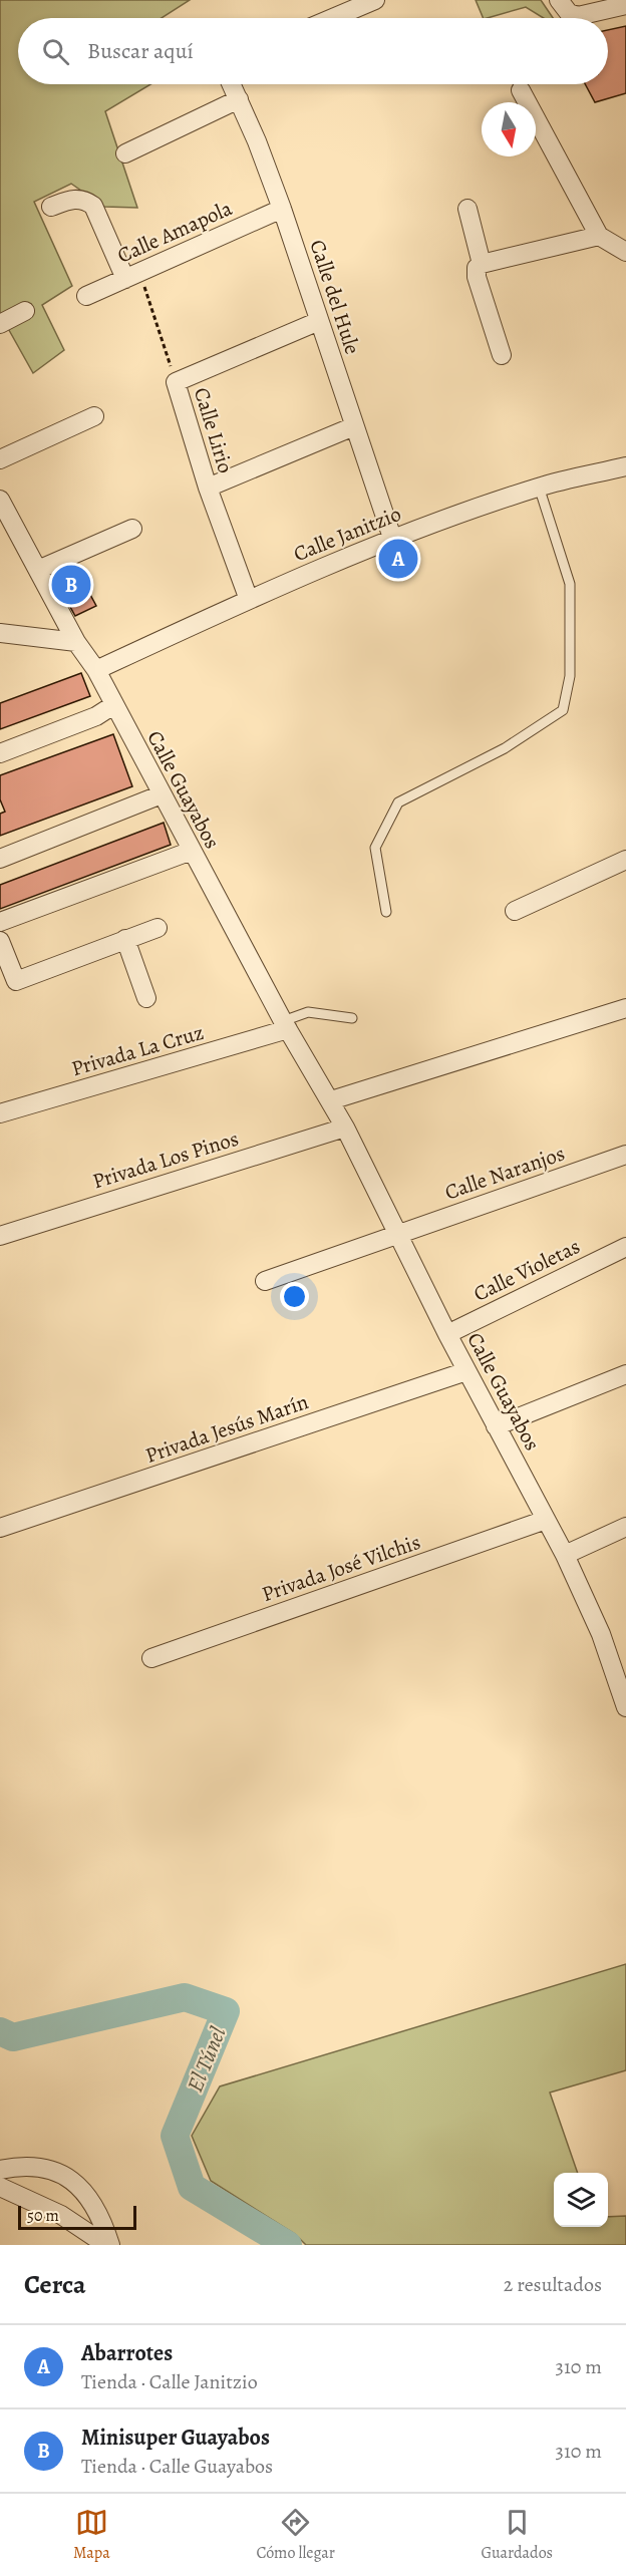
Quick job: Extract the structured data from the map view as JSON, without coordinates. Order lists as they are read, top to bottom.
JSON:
{
  "streets": {
    "street": [
      "Calle Amapola",
      "Calle del Hule",
      "Calle Lirio",
      "Calle Janitzio",
      "Calle Guayabos",
      "Privada La Cruz",
      "Privada Los Pinos",
      "Calle Naranjos",
      "Calle Violetas",
      "Privada Jesús Marín",
      "Privada José Vilchis"
    ]
  },
  "crossings": [
    ["Calle Amapola", "Calle del Hule"],
    ["Calle Amapola", "Calle Lirio"],
    ["Calle del Hule", "Calle Janitzio"],
    ["Calle Lirio", "Calle Janitzio"],
    ["Calle Janitzio", "Calle Guayabos"],
    ["Calle Guayabos", "Privada La Cruz"],
    ["Calle Guayabos", "Privada Los Pinos"],
    ["Calle Guayabos", "Calle Naranjos"],
    ["Calle Guayabos", "Calle Violetas"],
    ["Calle Guayabos", "Privada Jesús Marín"],
    ["Calle Guayabos", "Privada José Vilchis"]
  ],
  "water": ["El Túnel"],
  "scale_bar": "50 m",
  "north": "bottom",
  "page": {
    "search": "Buscar aquí",
    "pins": ["A", "B"],
    "scale": "50 m",
    "heading": ["Cerca", "2 resultados"],
    "list": [
      {
        "mark": "A",
        "name": "Abarrotes",
        "note": "Tienda · Calle Janitzio",
        "value": "310 m"
      },
      {
        "mark": "B",
        "name": "Minisuper Guayabos",
        "note": "Tienda · Calle Guayabos",
        "value": "310 m"
      }
    ],
    "nav": ["Mapa", "Cómo llegar", "Guardados"]
  }
}
